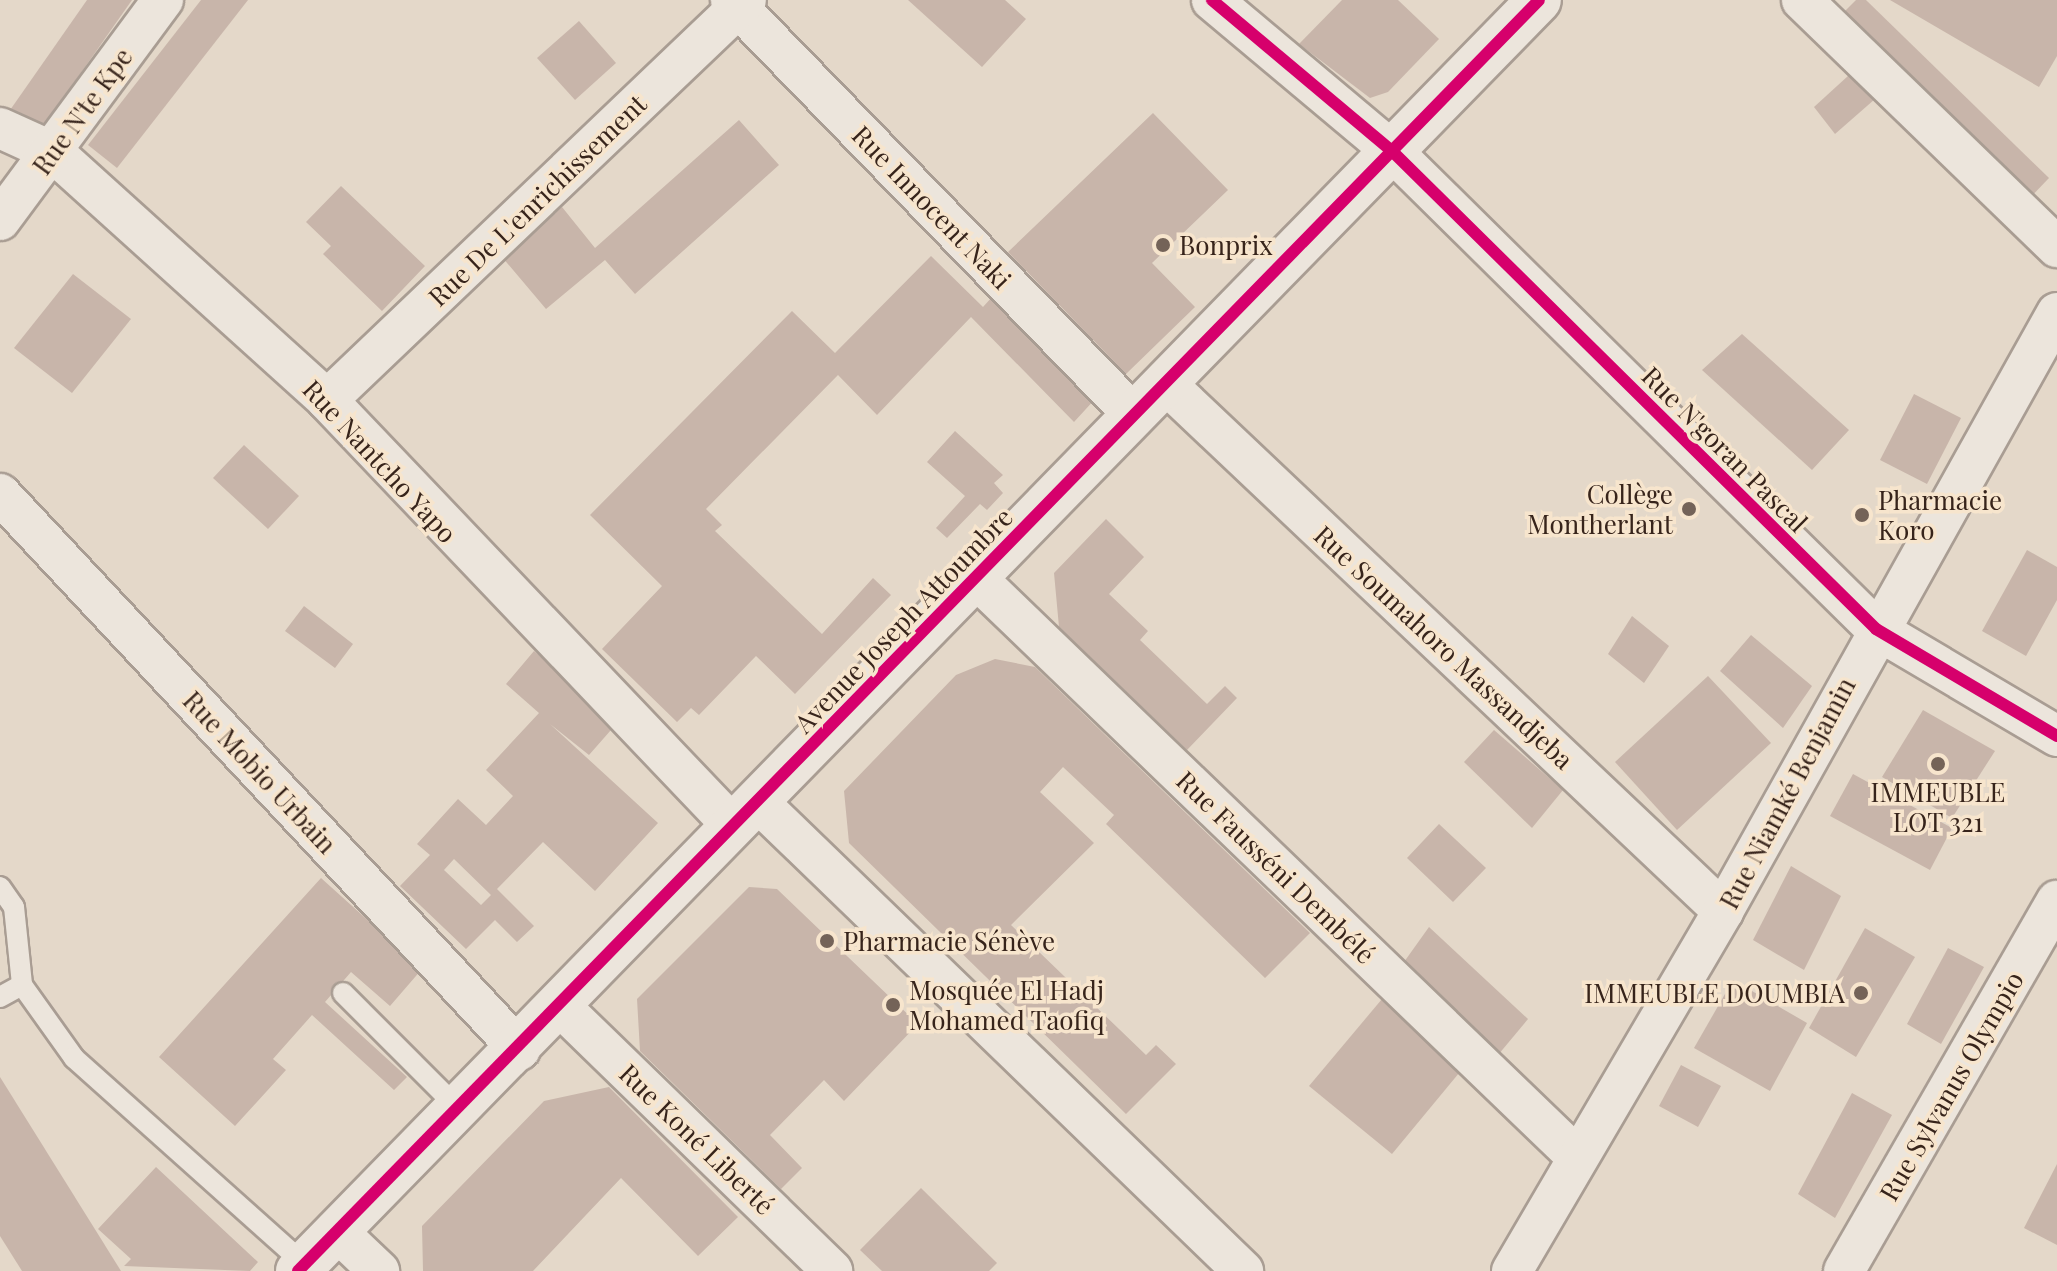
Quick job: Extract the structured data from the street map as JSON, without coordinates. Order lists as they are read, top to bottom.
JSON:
{
  "streets": {
    "street": [
      "Rue N'te Kpe",
      "Rue De L'enrichissement",
      "Rue Innocent Naki",
      "Rue N'goran Pascal",
      "Rue Nantcho Yapo",
      "Avenue Joseph Attoumbre",
      "Rue Soumahoro Massandjeba",
      "Rue Mobio Urbain",
      "Rue Niamké Benjamin",
      "Rue Fausséni Dembélé",
      "Rue Sylvanus Olympio",
      "Rue Koné Liberté"
    ]
  },
  "crossings": [
    ["Rue N'te Kpe", "Rue Nantcho Yapo"],
    ["Rue De L'enrichissement", "Rue Innocent Naki"],
    ["Rue De L'enrichissement", "Rue Nantcho Yapo"],
    ["Rue Innocent Naki", "Avenue Joseph Attoumbre"],
    ["Rue N'goran Pascal", "Avenue Joseph Attoumbre"],
    ["Rue N'goran Pascal", "Rue Niamké Benjamin"],
    ["Rue Nantcho Yapo", "Avenue Joseph Attoumbre"],
    ["Avenue Joseph Attoumbre", "Rue Soumahoro Massandjeba"],
    ["Avenue Joseph Attoumbre", "Rue Mobio Urbain"],
    ["Avenue Joseph Attoumbre", "Rue Fausséni Dembélé"],
    ["Avenue Joseph Attoumbre", "Rue Koné Liberté"],
    ["Rue Soumahoro Massandjeba", "Rue Niamké Benjamin"],
    ["Rue Niamké Benjamin", "Rue Fausséni Dembélé"]
  ],
  "places": [
    "Bonprix",
    "Collège Montherlant",
    "Pharmacie Koro",
    "IMMEUBLE LOT 321",
    "Pharmacie Sénève",
    "IMMEUBLE DOUMBIA",
    "Mosquée El Hadj Mohamed Taofiq"
  ]
}
